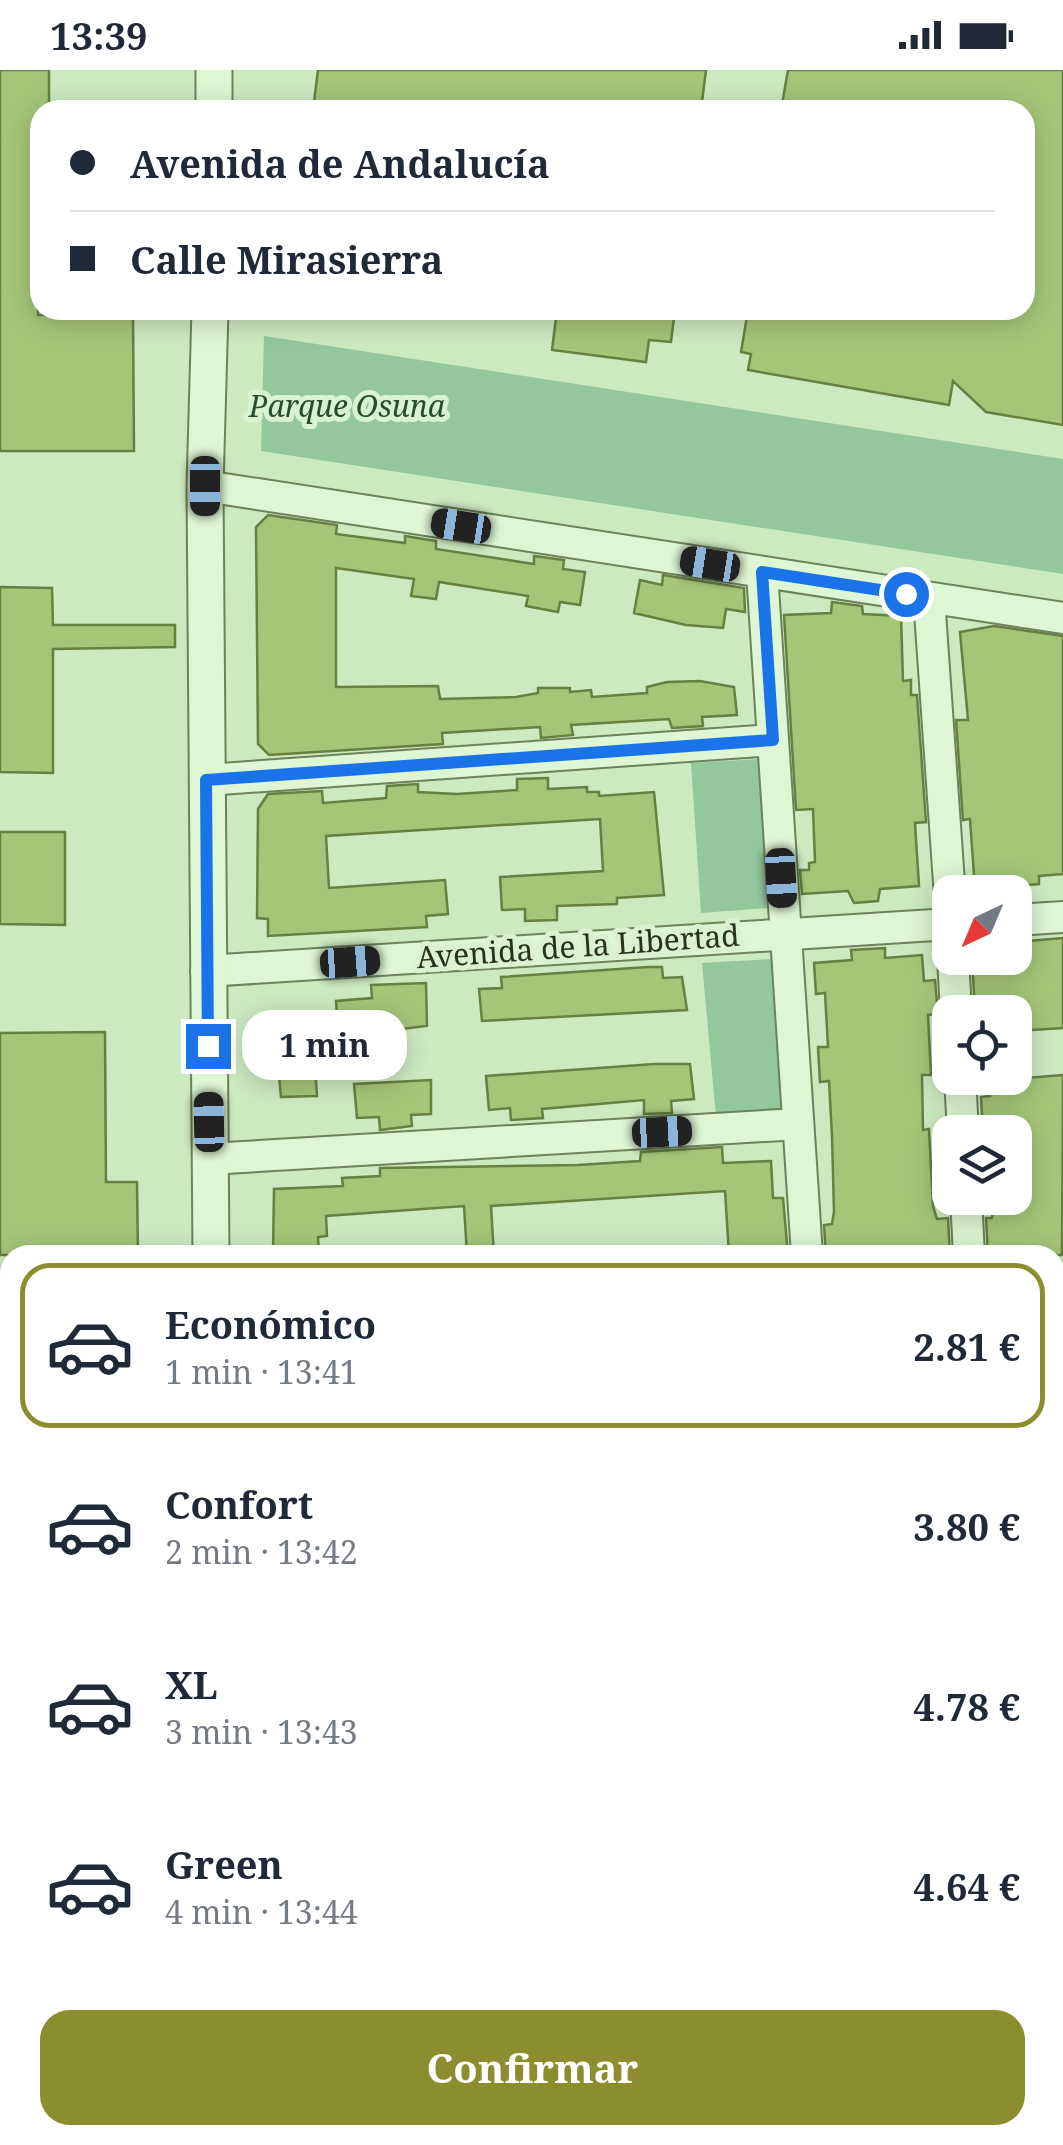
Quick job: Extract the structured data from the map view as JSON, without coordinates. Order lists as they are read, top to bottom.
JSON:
{
  "streets": {
    "street": ["Avenida de la Libertad"]
  },
  "parks": ["Parque Osuna"],
  "north": "bottom left",
  "page": {
    "status": "13:39",
    "banner": ["Avenida de Andalucía", "Calle Mirasierra"],
    "bubble": "1 min",
    "list": [
      {
        "name": "Económico",
        "note": "1 min · 13:41",
        "value": "2.81 €"
      },
      {
        "name": "Confort",
        "note": "2 min · 13:42",
        "value": "3.80 €"
      },
      {
        "name": "XL",
        "note": "3 min · 13:43",
        "value": "4.78 €"
      },
      {
        "name": "Green",
        "note": "4 min · 13:44",
        "value": "4.64 €"
      }
    ],
    "buttons": "Confirmar"
  }
}
